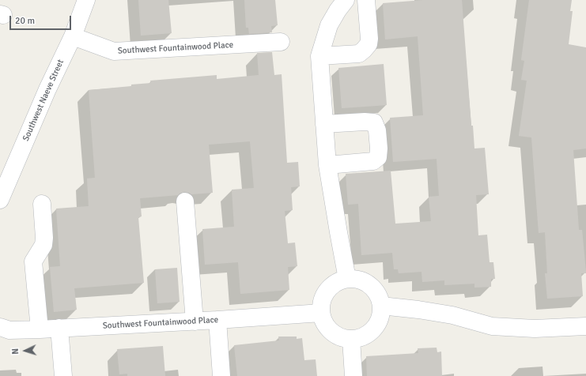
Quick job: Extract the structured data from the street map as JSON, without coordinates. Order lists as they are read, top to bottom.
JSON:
{
  "streets": {
    "street": ["Southwest Fountainwood Place", "Southwest Naeve Street"]
  },
  "crossings": [
    ["Southwest Fountainwood Place", "Southwest Naeve Street"]
  ],
  "scale_bar": "20 m",
  "north": "left"
}
